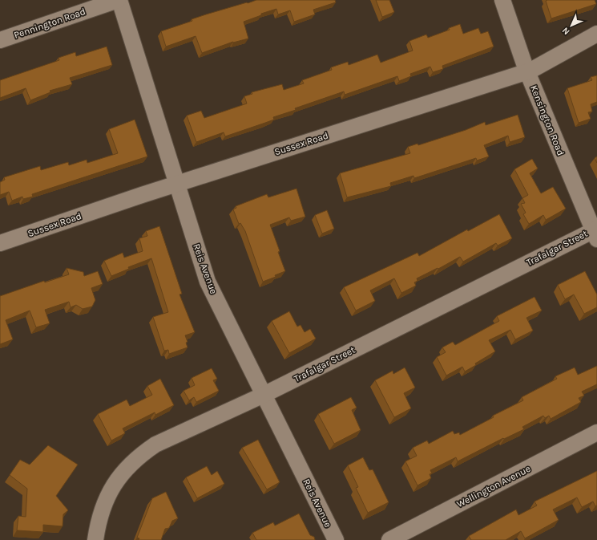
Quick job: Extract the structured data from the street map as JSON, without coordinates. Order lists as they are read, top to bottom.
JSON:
{
  "streets": {
    "street": [
      "Pennington Road",
      "Kensington Road",
      "Sussex Road",
      "Trafalgar Street",
      "Reis Avenue",
      "Wellington Avenue"
    ]
  },
  "crossings": [
    ["Pennington Road", "Reis Avenue"],
    ["Kensington Road", "Sussex Road"],
    ["Kensington Road", "Trafalgar Street"],
    ["Sussex Road", "Reis Avenue"],
    ["Trafalgar Street", "Reis Avenue"]
  ],
  "north": "bottom left"
}
